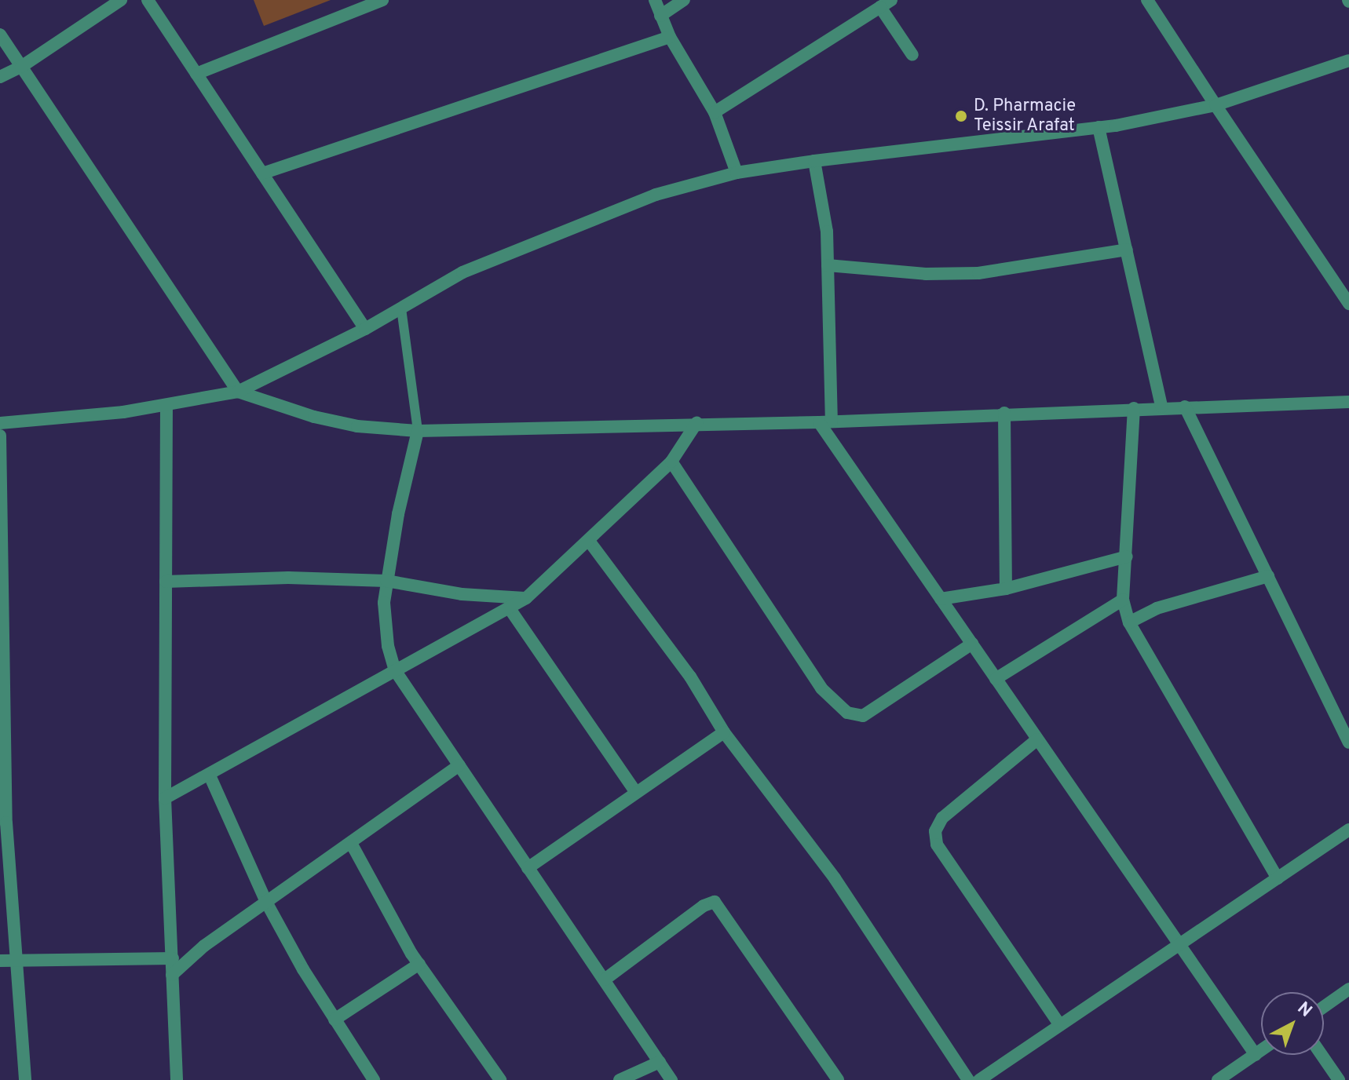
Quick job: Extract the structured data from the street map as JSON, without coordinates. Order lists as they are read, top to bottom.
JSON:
{
  "places": ["D. Pharmacie Teissir Arafat"],
  "north": "top right"
}
